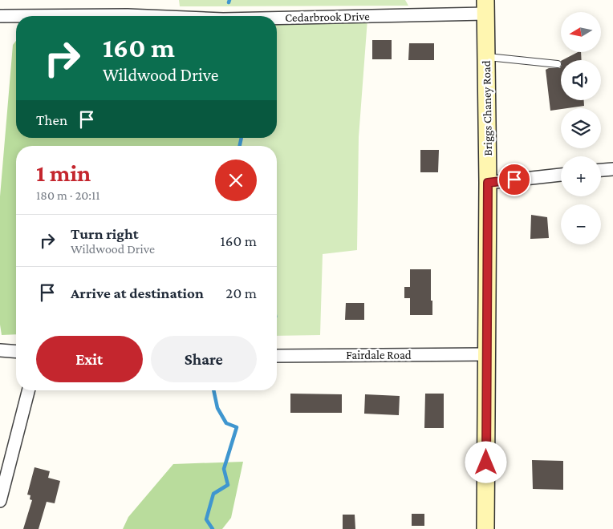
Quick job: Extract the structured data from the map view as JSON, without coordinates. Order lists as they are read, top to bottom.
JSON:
{
  "streets": {
    "main road": ["Briggs Chaney Road"],
    "street": ["Cedarbrook Drive", "Fairdale Road"]
  },
  "crossings": [
    ["Cedarbrook Drive", "Briggs Chaney Road"],
    ["Briggs Chaney Road", "Fairdale Road"]
  ],
  "north": "left",
  "page": {
    "map_buttons": ["+", "−"],
    "turn": ["160 m", "Wildwood Drive"],
    "then": "Then",
    "heading": ["1 min", "180 m · 20:11"],
    "list": [
      {
        "name": "Turn right",
        "note": "Wildwood Drive",
        "value": "160 m"
      },
      {
        "name": "Arrive at destination",
        "value": "20 m"
      }
    ],
    "buttons": ["Exit", "Share"]
  }
}
